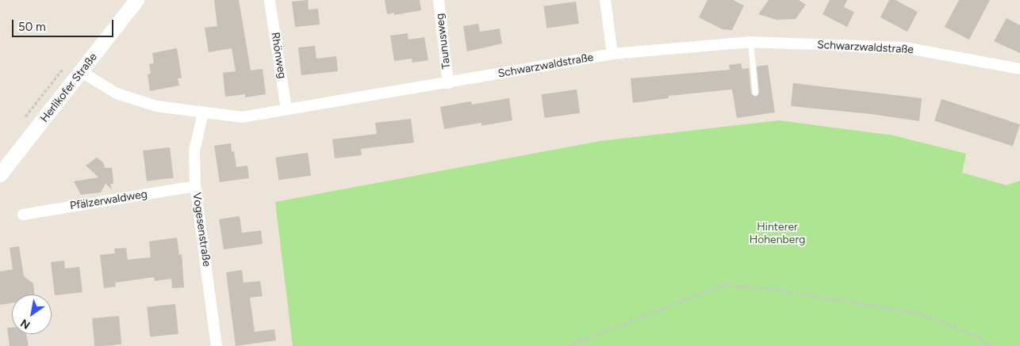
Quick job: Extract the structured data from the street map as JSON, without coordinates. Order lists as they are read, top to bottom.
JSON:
{
  "streets": {
    "main road": ["Herlikofer Straße"],
    "street": [
      "Taunusweg",
      "Schwarzwaldstraße",
      "Rhönweg",
      "Pfälzerwaldweg",
      "Vogesenstraße"
    ]
  },
  "crossings": [
    ["Taunusweg", "Schwarzwaldstraße"],
    ["Schwarzwaldstraße", "Rhönweg"],
    ["Schwarzwaldstraße", "Herlikofer Straße"],
    ["Schwarzwaldstraße", "Vogesenstraße"],
    ["Pfälzerwaldweg", "Vogesenstraße"]
  ],
  "parks": ["Hinterer Hohenberg"],
  "scale_bar": "50 m",
  "north": "bottom left"
}
